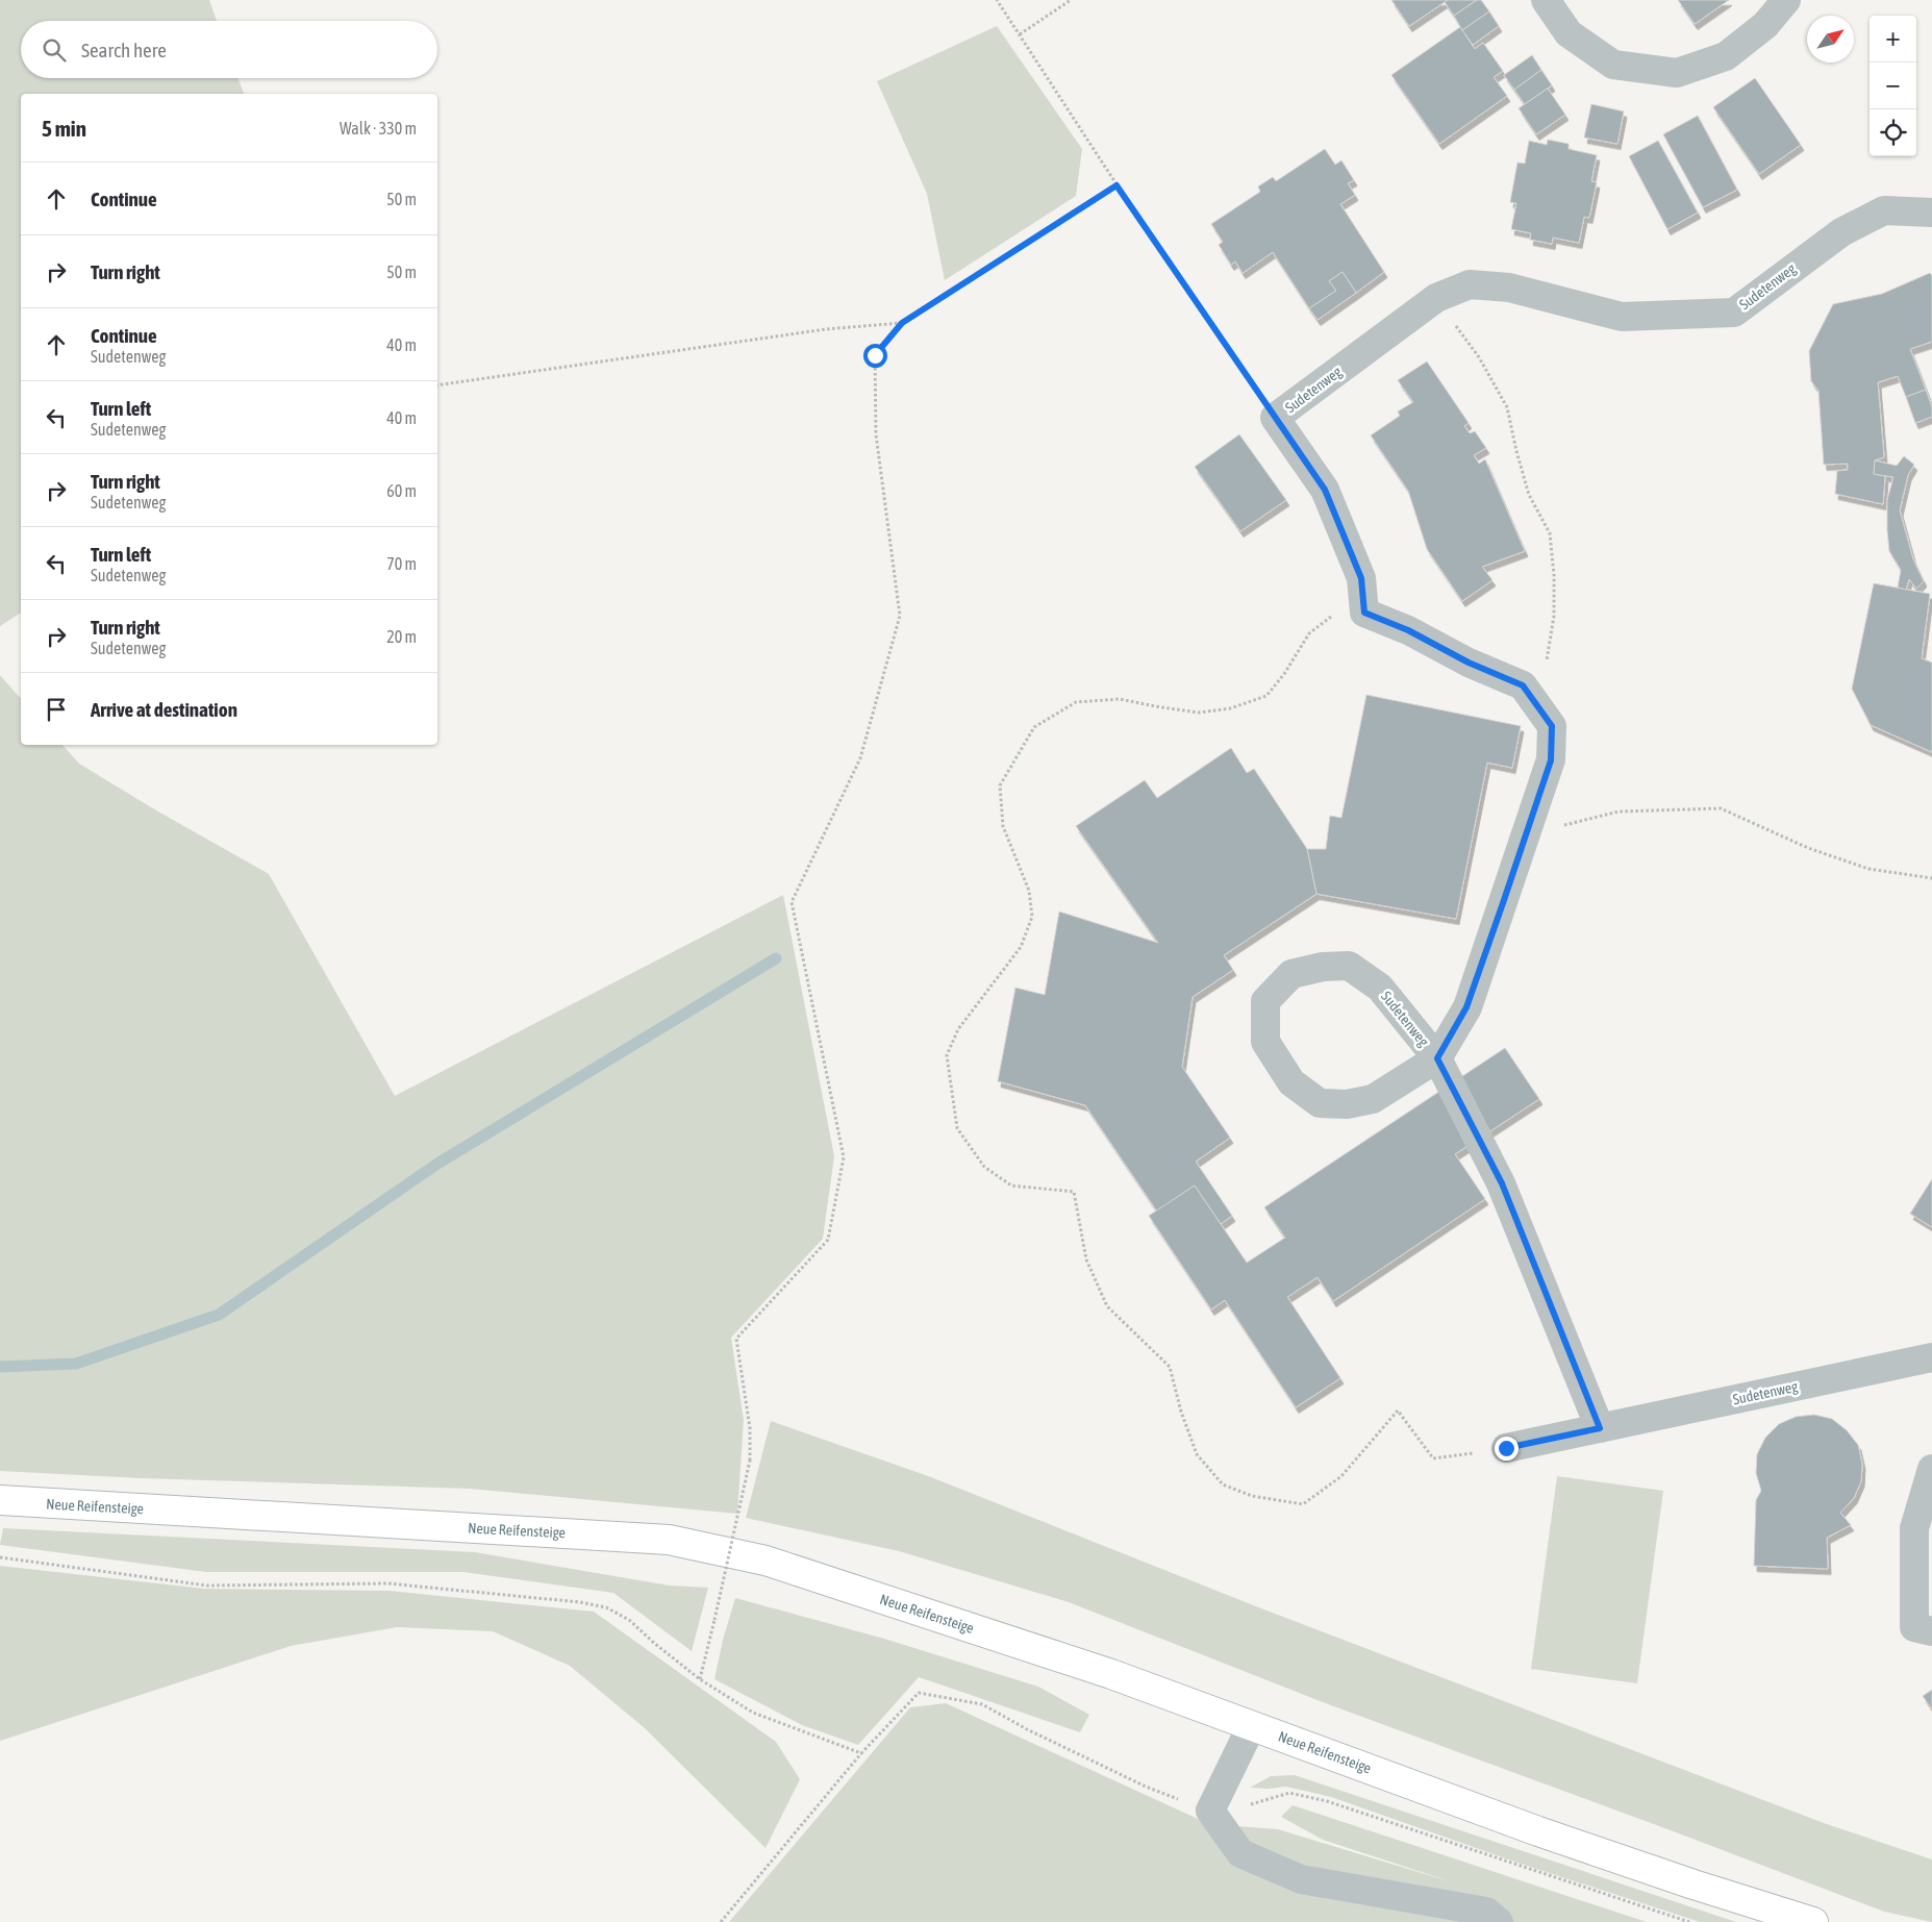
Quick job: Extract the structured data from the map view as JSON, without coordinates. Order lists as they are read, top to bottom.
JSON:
{
  "streets": {
    "main road": ["Neue Reifensteige"],
    "street": ["Sudetenweg"]
  },
  "north": "top right",
  "page": {
    "map_buttons": ["+", "−"],
    "search": "Search here",
    "heading": ["5 min", "Walk · 330 m"],
    "list": [
      ["Continue", "50 m"],
      ["Turn right", "50 m"],
      ["Continue", "Sudetenweg", "40 m"],
      ["Turn left", "Sudetenweg", "40 m"],
      ["Turn right", "Sudetenweg", "60 m"],
      ["Turn left", "Sudetenweg", "70 m"],
      ["Turn right", "Sudetenweg", "20 m"],
      "Arrive at destination"
    ]
  }
}
